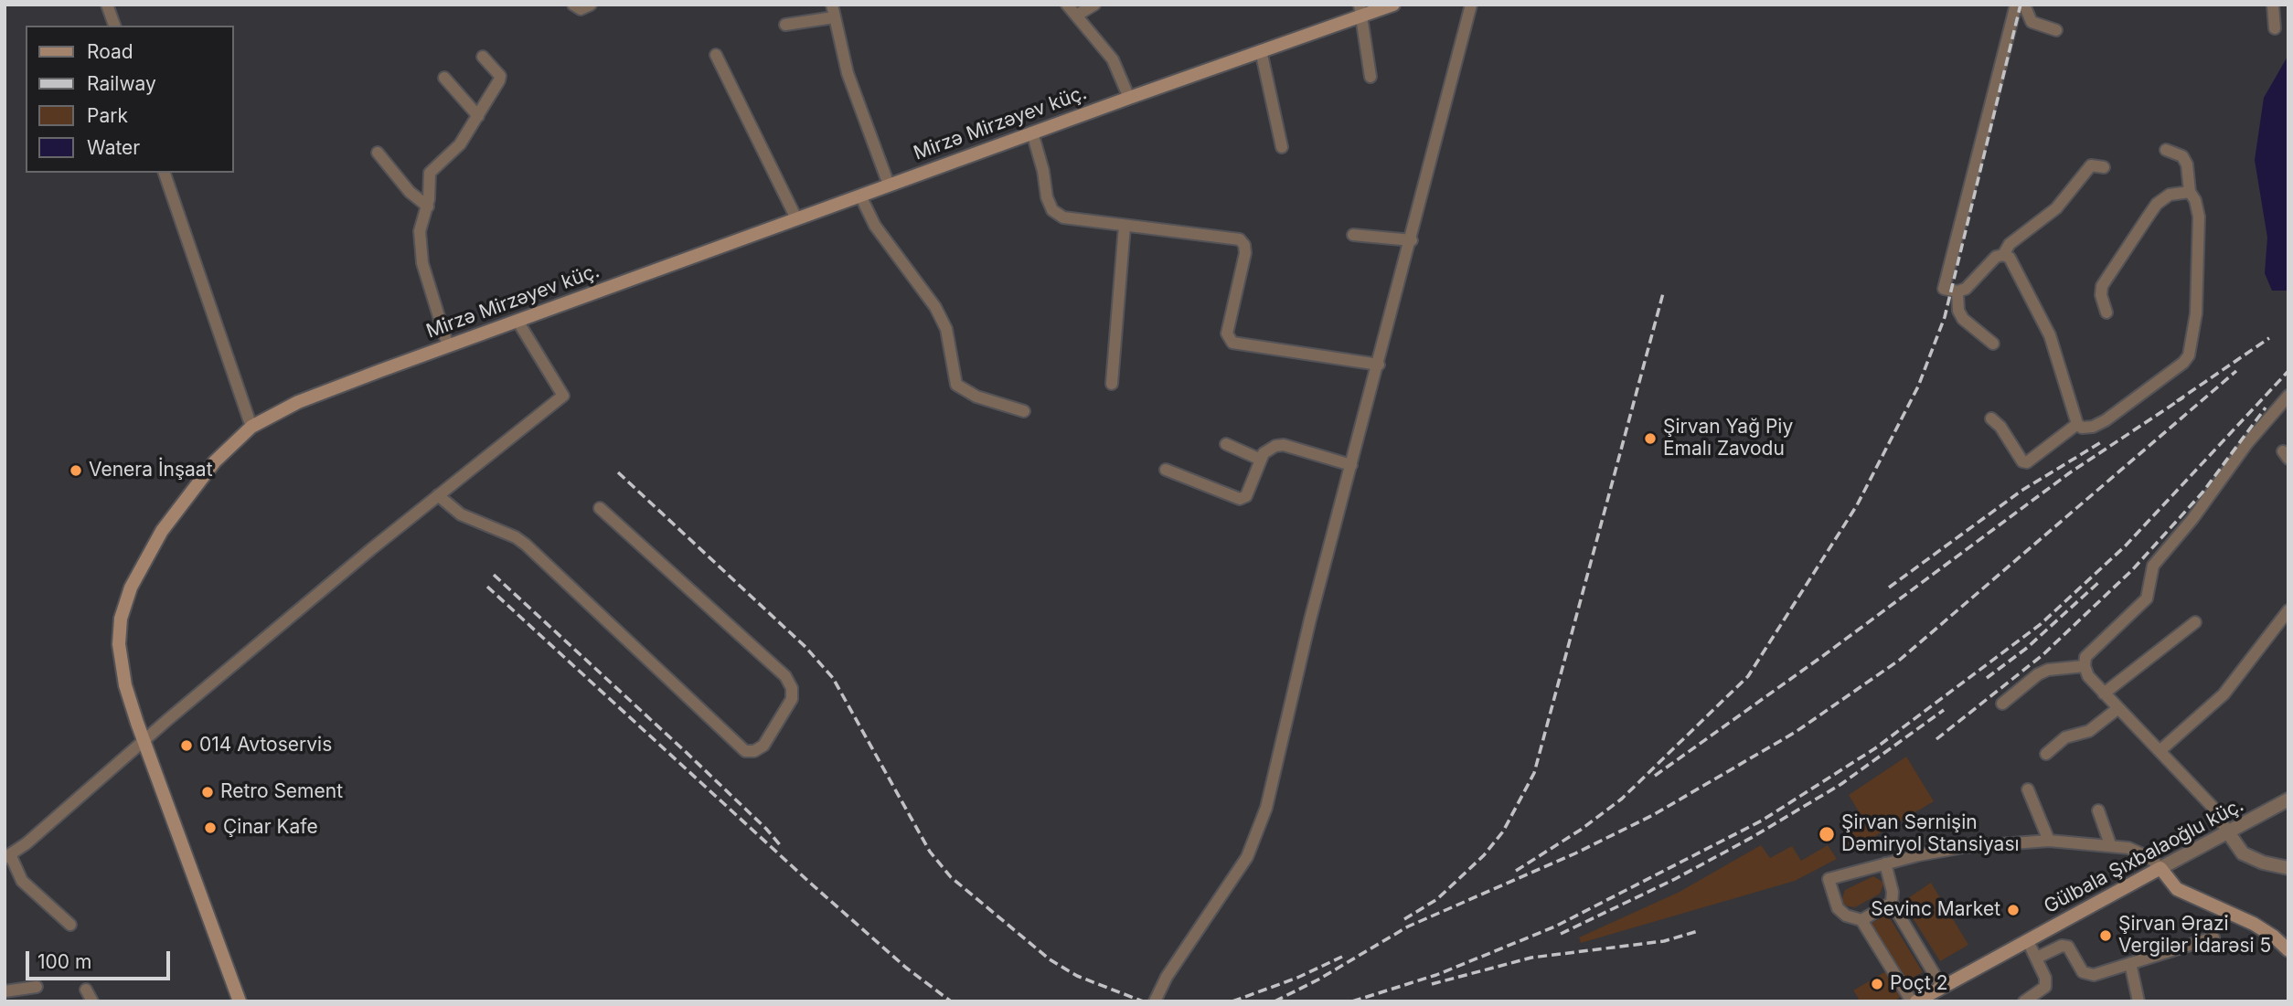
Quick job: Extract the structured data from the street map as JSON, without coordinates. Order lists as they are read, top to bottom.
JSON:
{
  "streets": {
    "main road": ["Mirzə Mirzəyev küç.", "Gülbala Şıxbalaoğlu küç."]
  },
  "places": [
    "Şirvan Yağ Piy Emalı Zavodu",
    "Venera İnşaat",
    "014 Avtoservis",
    "Retro Sement",
    "Çinar Kafe",
    "Şirvan Sərnişin Dəmiryol Stansiyası",
    "Sevinc Market",
    "Şirvan Ərazi Vergilər İdarəsi 5",
    "Poçt 2"
  ],
  "legend": [
    "Road",
    "Railway",
    "Park",
    "Water"
  ],
  "scale_bar": "100 m"
}
